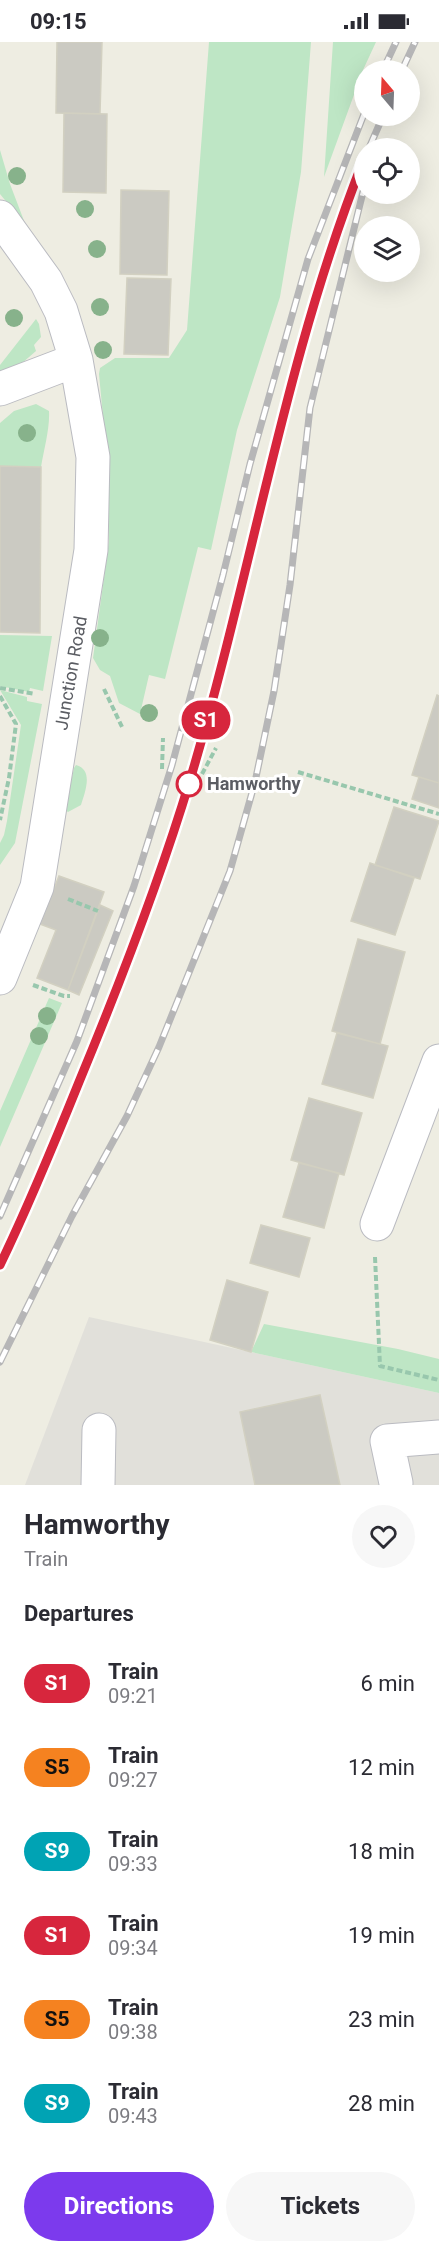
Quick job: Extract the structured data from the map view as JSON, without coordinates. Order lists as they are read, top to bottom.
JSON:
{
  "streets": {
    "street": ["Junction Road"]
  },
  "places": ["Hamworthy"],
  "north": "top",
  "page": {
    "status": "09:15",
    "on_map": "S1",
    "heading": [
      ["Hamworthy", "Train"],
      "Departures"
    ],
    "list": [
      {
        "mark": "S1",
        "name": "Train",
        "note": "09:21",
        "value": "6 min"
      },
      {
        "mark": "S5",
        "name": "Train",
        "note": "09:27",
        "value": "12 min"
      },
      {
        "mark": "S9",
        "name": "Train",
        "note": "09:33",
        "value": "18 min"
      },
      {
        "mark": "S1",
        "name": "Train",
        "note": "09:34",
        "value": "19 min"
      },
      {
        "mark": "S5",
        "name": "Train",
        "note": "09:38",
        "value": "23 min"
      },
      {
        "mark": "S9",
        "name": "Train",
        "note": "09:43",
        "value": "28 min"
      }
    ],
    "buttons": ["Directions", "Tickets"]
  }
}
